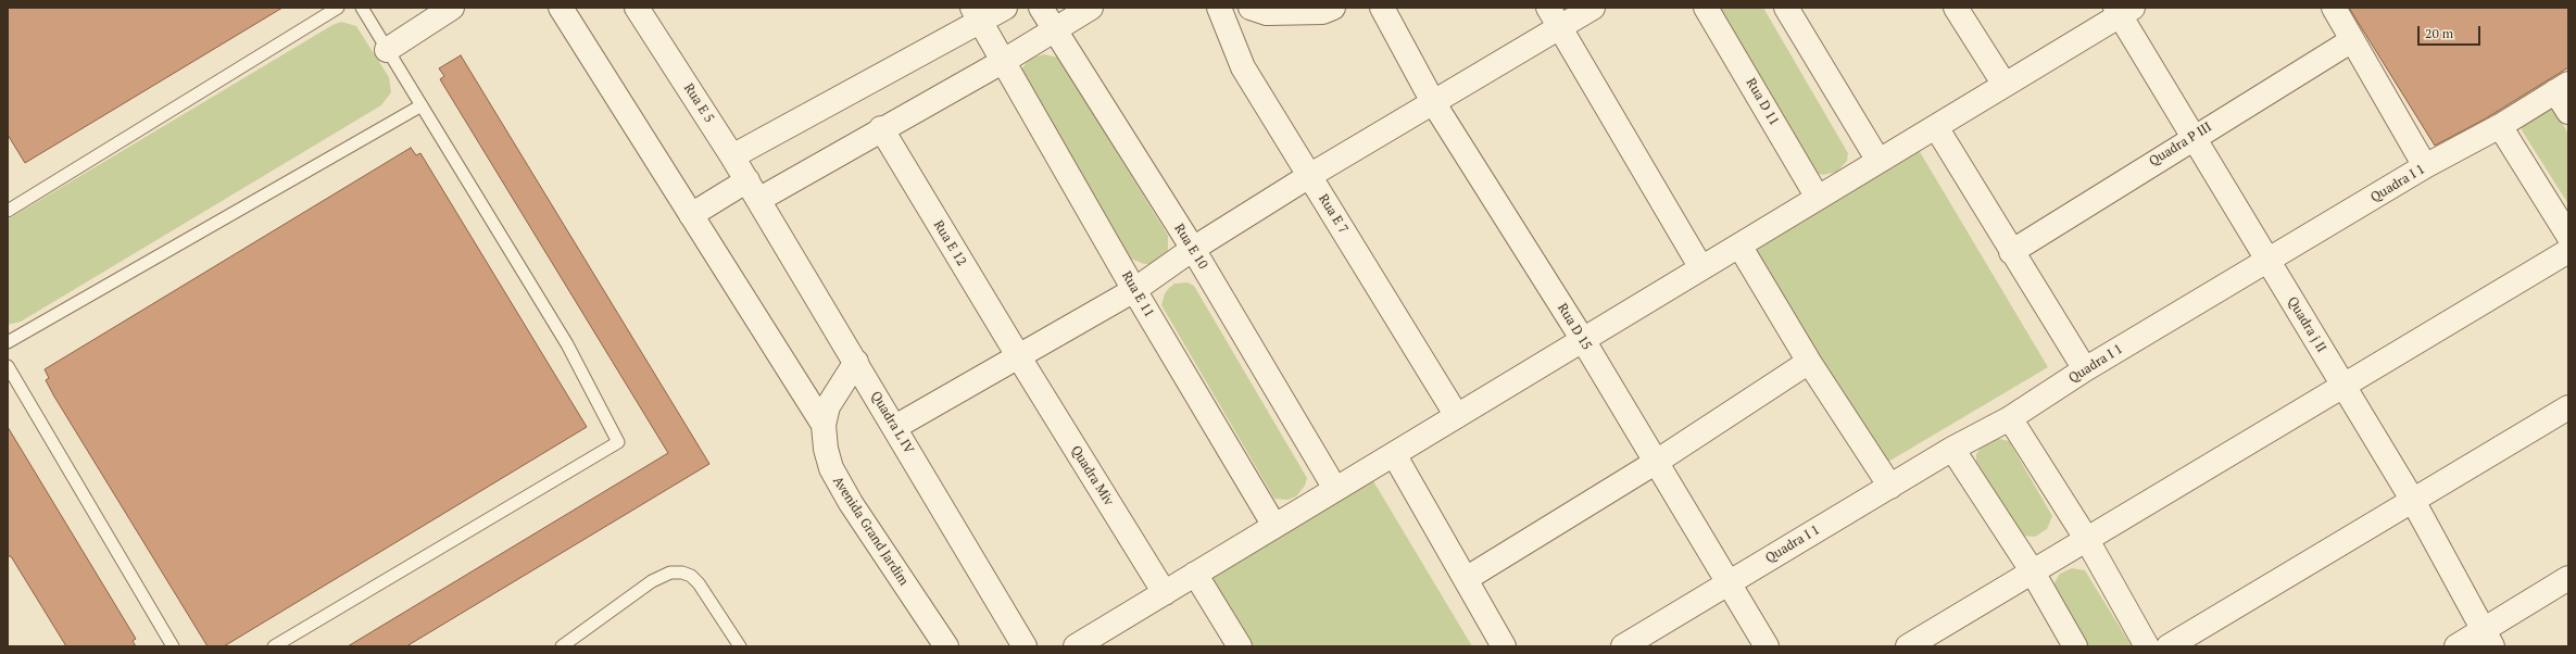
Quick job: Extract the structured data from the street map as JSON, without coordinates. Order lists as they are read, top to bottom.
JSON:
{
  "streets": {
    "street": [
      "Rua D 11",
      "Rua E 5",
      "Quadra P III",
      "Quadra I 1",
      "Rua E 7",
      "Rua E 12",
      "Rua E 10",
      "Rua E 11",
      "Quadra j II",
      "Rua D 15",
      "Quadra L IV",
      "Quadra Miv",
      "Avenida Grand Jardim"
    ]
  },
  "crossings": [
    ["Rua E 5", "Quadra L IV"],
    ["Quadra P III", "Quadra j II"],
    ["Quadra I 1", "Quadra j II"],
    ["Quadra I 1", "Rua D 15"],
    ["Rua E 12", "Quadra Miv"],
    ["Quadra L IV", "Avenida Grand Jardim"]
  ],
  "scale_bar": "20 m"
}
